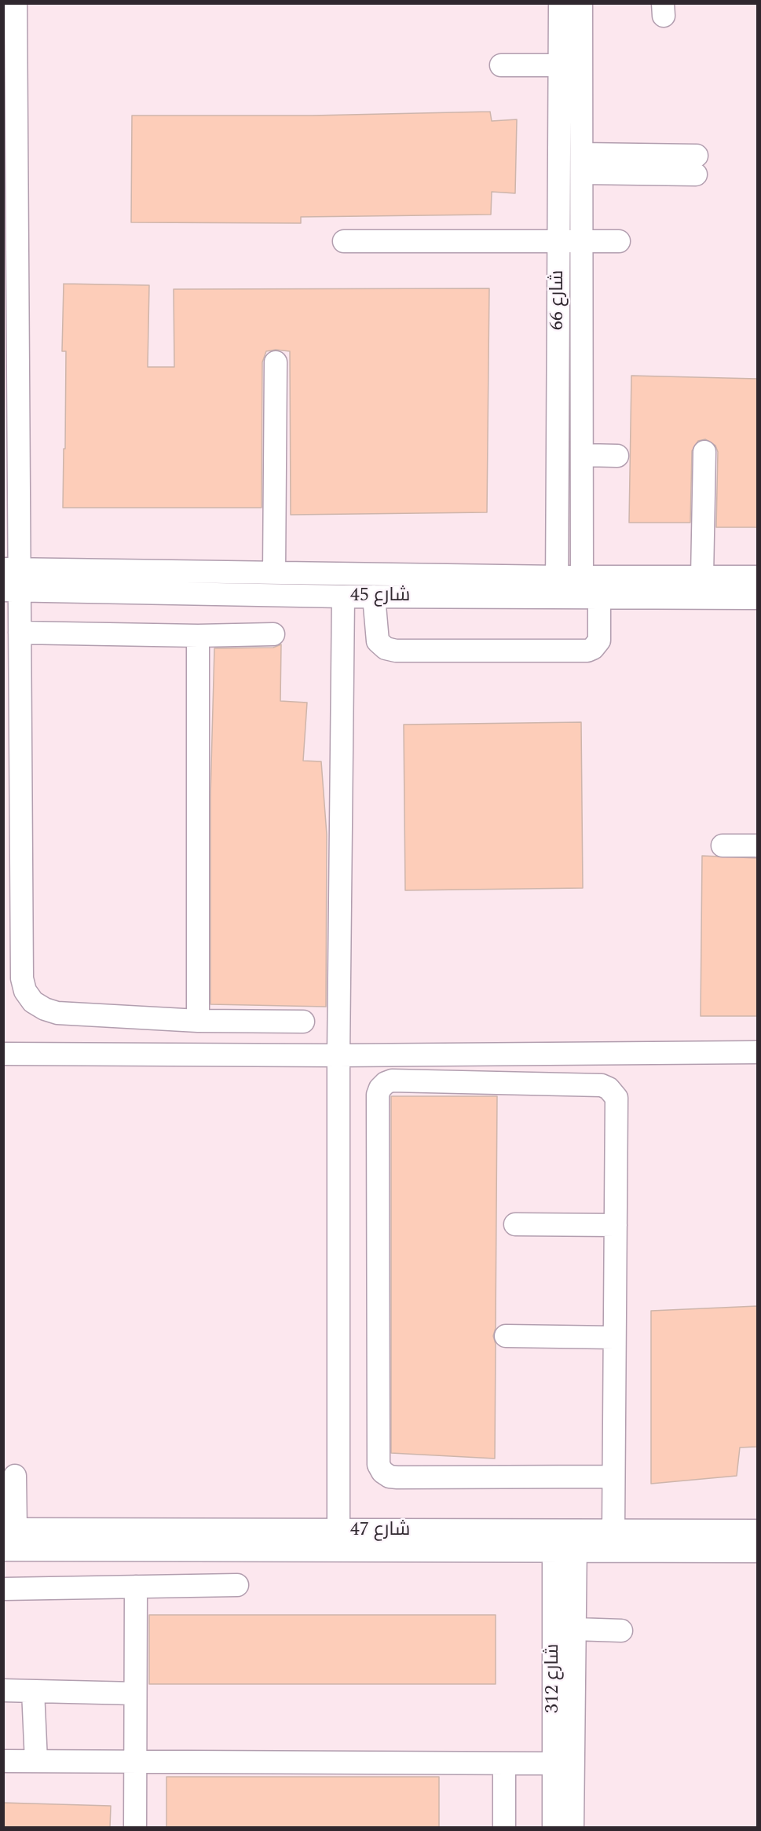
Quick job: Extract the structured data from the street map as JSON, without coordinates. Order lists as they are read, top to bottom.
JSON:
{
  "streets": {
    "street": [
      "شارع 66",
      "شارع 45",
      "شارع 47",
      "شارع 312"
    ]
  },
  "crossings": [
    ["شارع 66", "شارع 45"],
    ["شارع 47", "شارع 312"]
  ]
}
